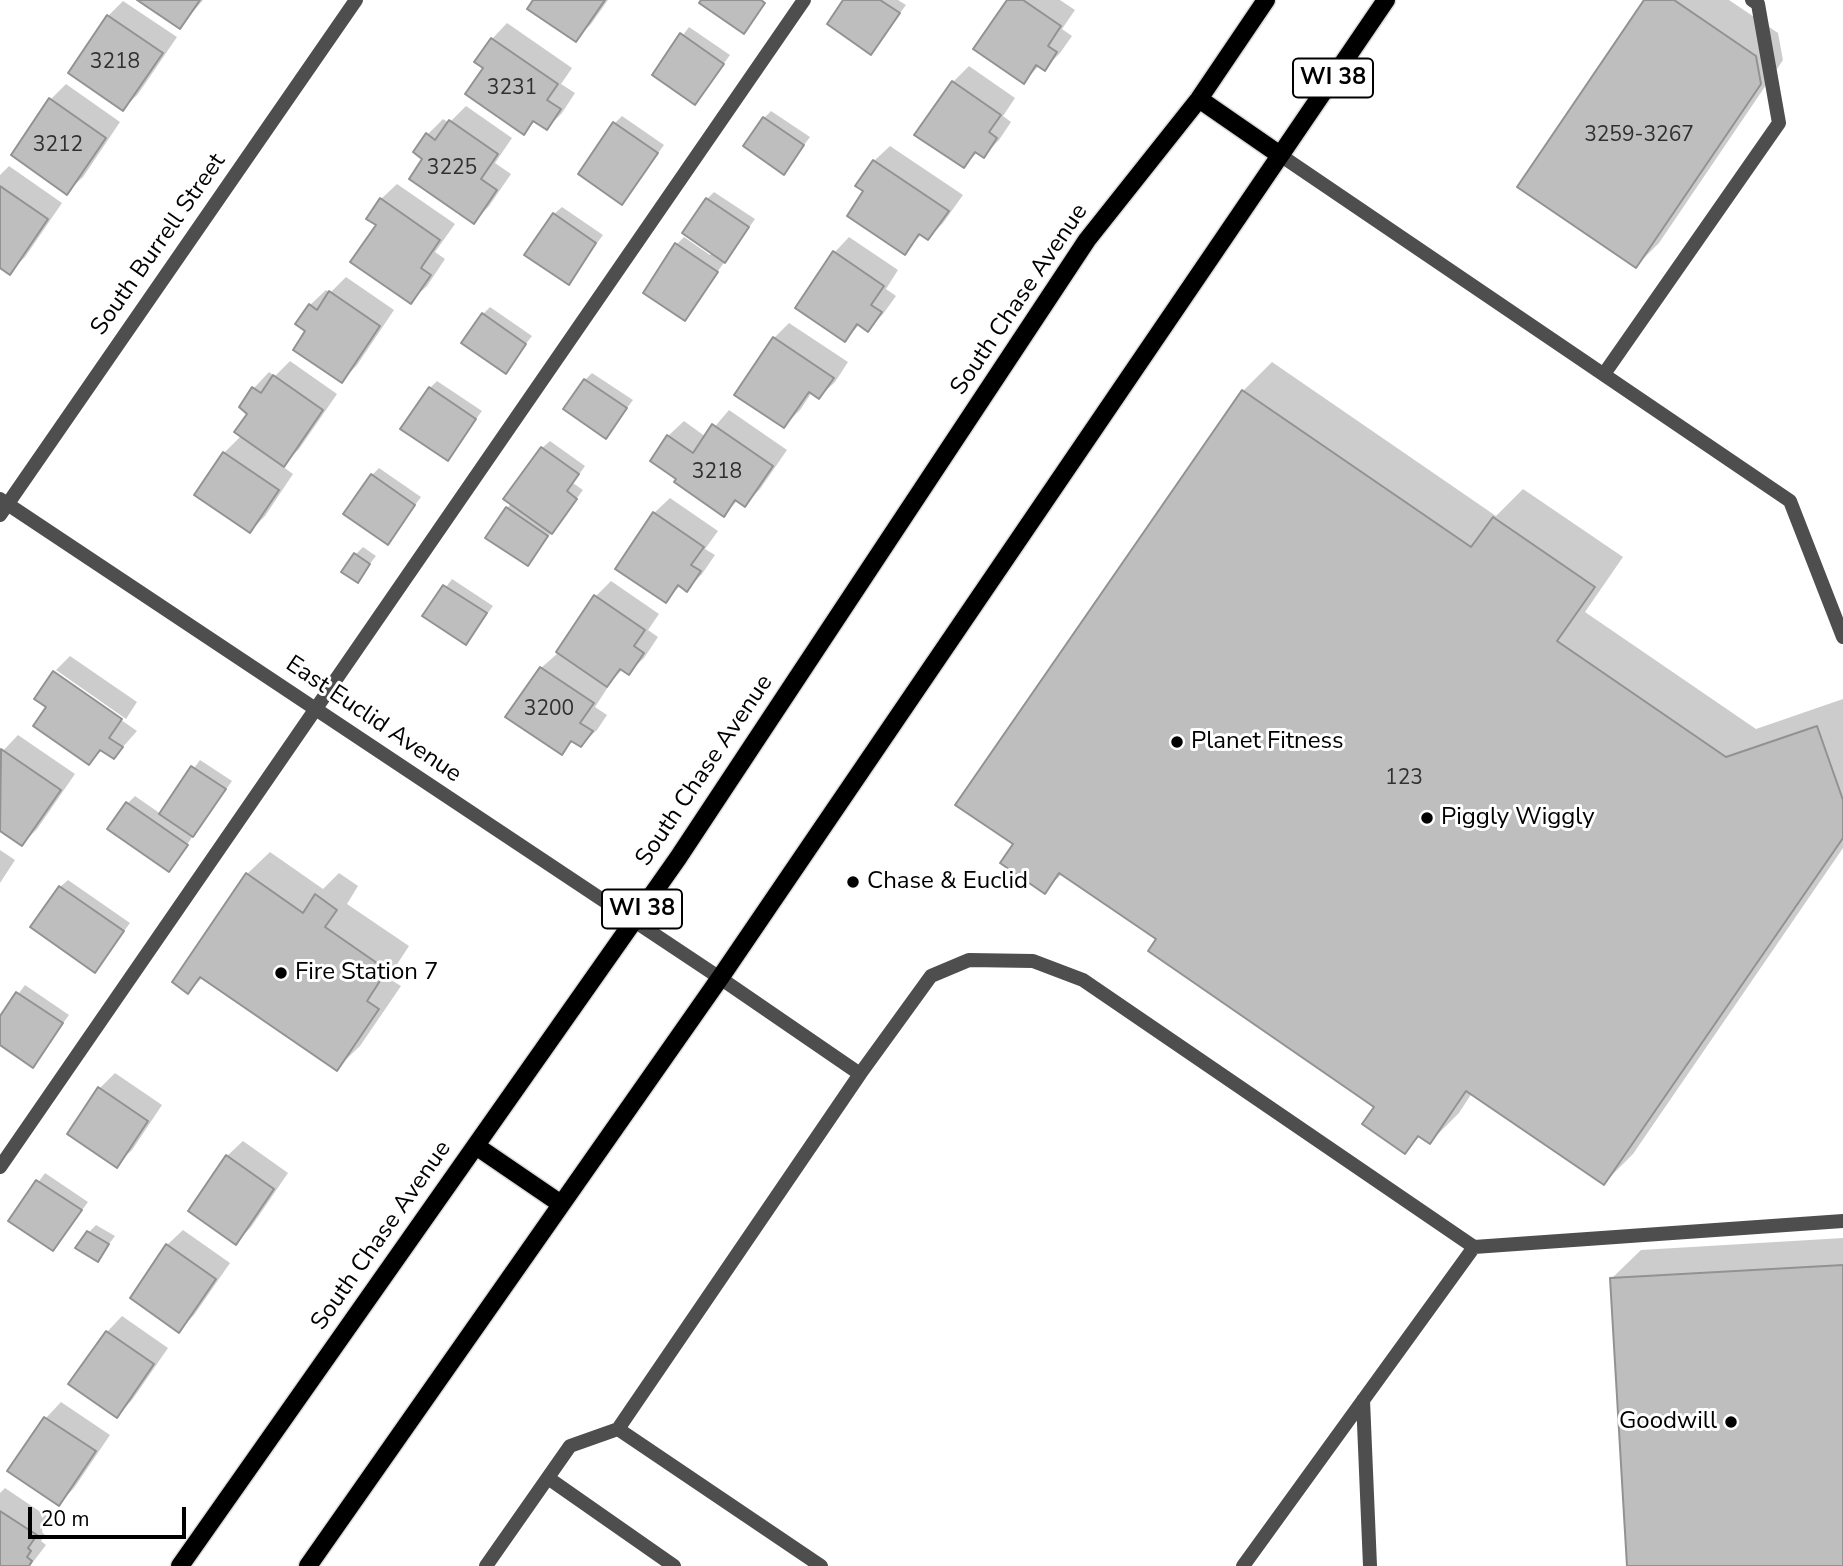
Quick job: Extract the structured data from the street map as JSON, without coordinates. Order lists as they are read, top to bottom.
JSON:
{
  "streets": {
    "main road": ["WI 38", "South Chase Avenue"],
    "street": ["South Burrell Street", "East Euclid Avenue"]
  },
  "crossings": [
    ["WI 38", "East Euclid Avenue"],
    ["South Burrell Street", "East Euclid Avenue"],
    ["South Chase Avenue", "East Euclid Avenue"]
  ],
  "places": [
    "Planet Fitness",
    "Piggly Wiggly",
    "Chase & Euclid",
    "Fire Station 7",
    "Goodwill"
  ],
  "house_numbers": [
    "3218",
    "3231",
    "3259-3267",
    "3212",
    "3225",
    "3218",
    "3200",
    "123"
  ],
  "scale_bar": "20 m"
}
